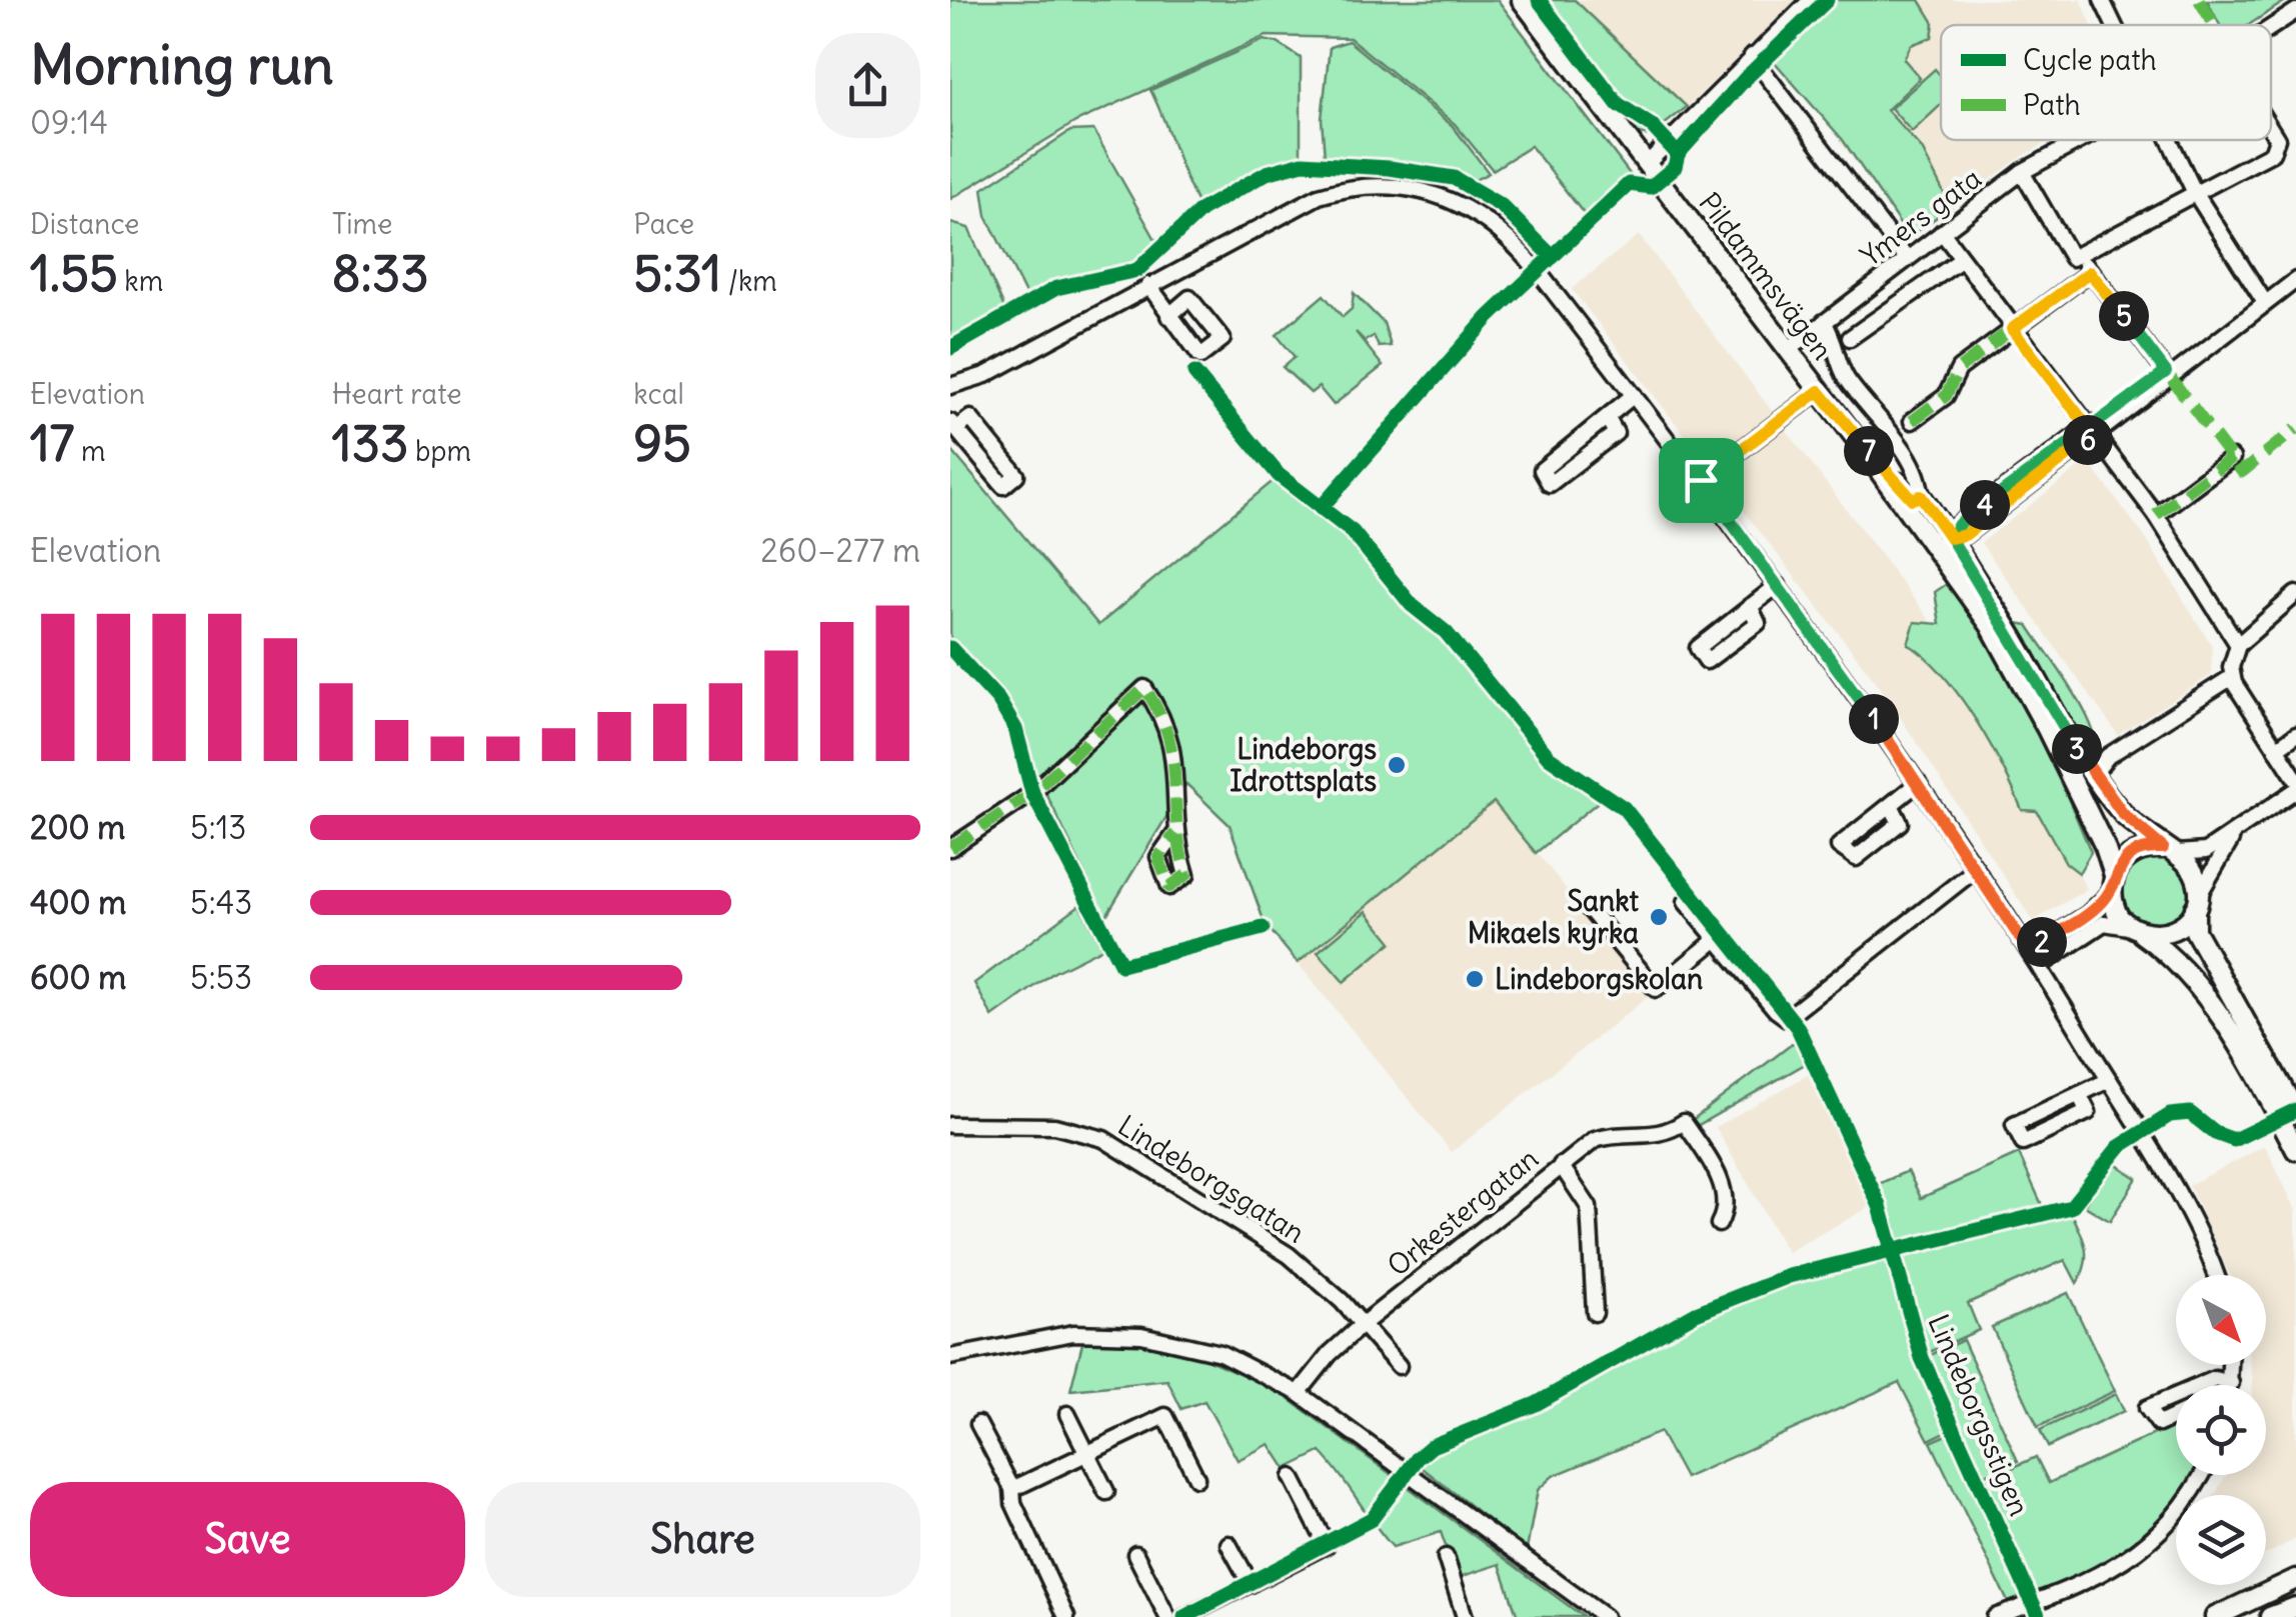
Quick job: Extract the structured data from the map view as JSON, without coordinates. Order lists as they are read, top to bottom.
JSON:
{
  "streets": {
    "main road": ["Pildammsvägen"],
    "street": ["Ymers gata", "Lindeborgsgatan", "Orkestergatan"],
    "cycle path": ["Lindeborgsstigen"]
  },
  "crossings": [
    ["Ymers gata", "Pildammsvägen"],
    ["Lindeborgsgatan", "Orkestergatan"]
  ],
  "places": ["Lindeborgs Idrottsplats", "Sankt Mikaels kyrka", "Lindeborgskolan"],
  "legend": ["Cycle path", "Path"],
  "north": "bottom right",
  "page": {
    "heading": ["Morning run", "09:14"],
    "stats": [
      ["Distance", "1.55 km"],
      ["Time", "8:33"],
      ["Pace", "5:31 /km"],
      ["Elevation", "17 m"],
      ["Heart rate", "133 bpm"],
      ["kcal", "95"]
    ],
    "pins": [
      "5",
      "6",
      "7",
      "4",
      "1",
      "3",
      "2"
    ],
    "chart": ["Elevation", "260–277 m"],
    "list": [
      {
        "name": "200 m",
        "note": "5:13"
      },
      {
        "name": "400 m",
        "note": "5:43"
      },
      {
        "name": "600 m",
        "note": "5:53"
      }
    ],
    "buttons": ["Save", "Share"]
  }
}
